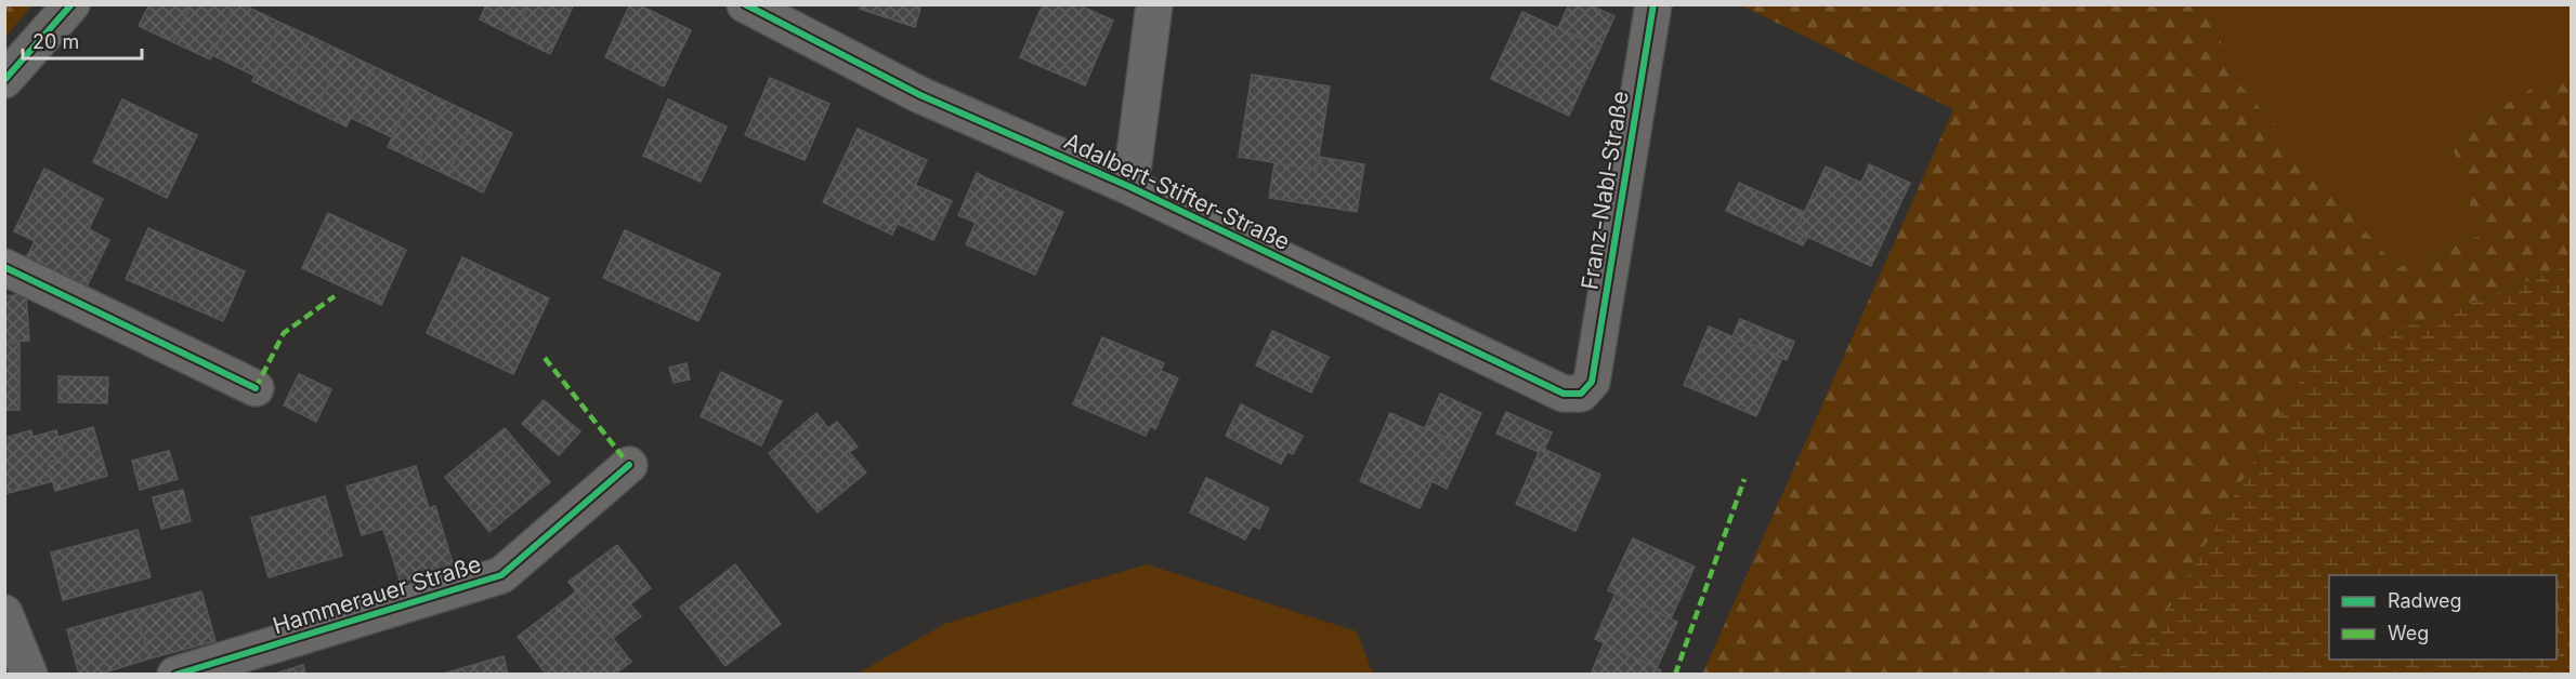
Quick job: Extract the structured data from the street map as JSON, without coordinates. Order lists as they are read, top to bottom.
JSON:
{
  "streets": {
    "street": ["Franz-Nabl-Straße", "Adalbert-Stifter-Straße", "Hammerauer Straße"]
  },
  "crossings": [
    ["Franz-Nabl-Straße", "Adalbert-Stifter-Straße"]
  ],
  "legend": ["Radweg", "Weg"],
  "scale_bar": "20 m"
}
